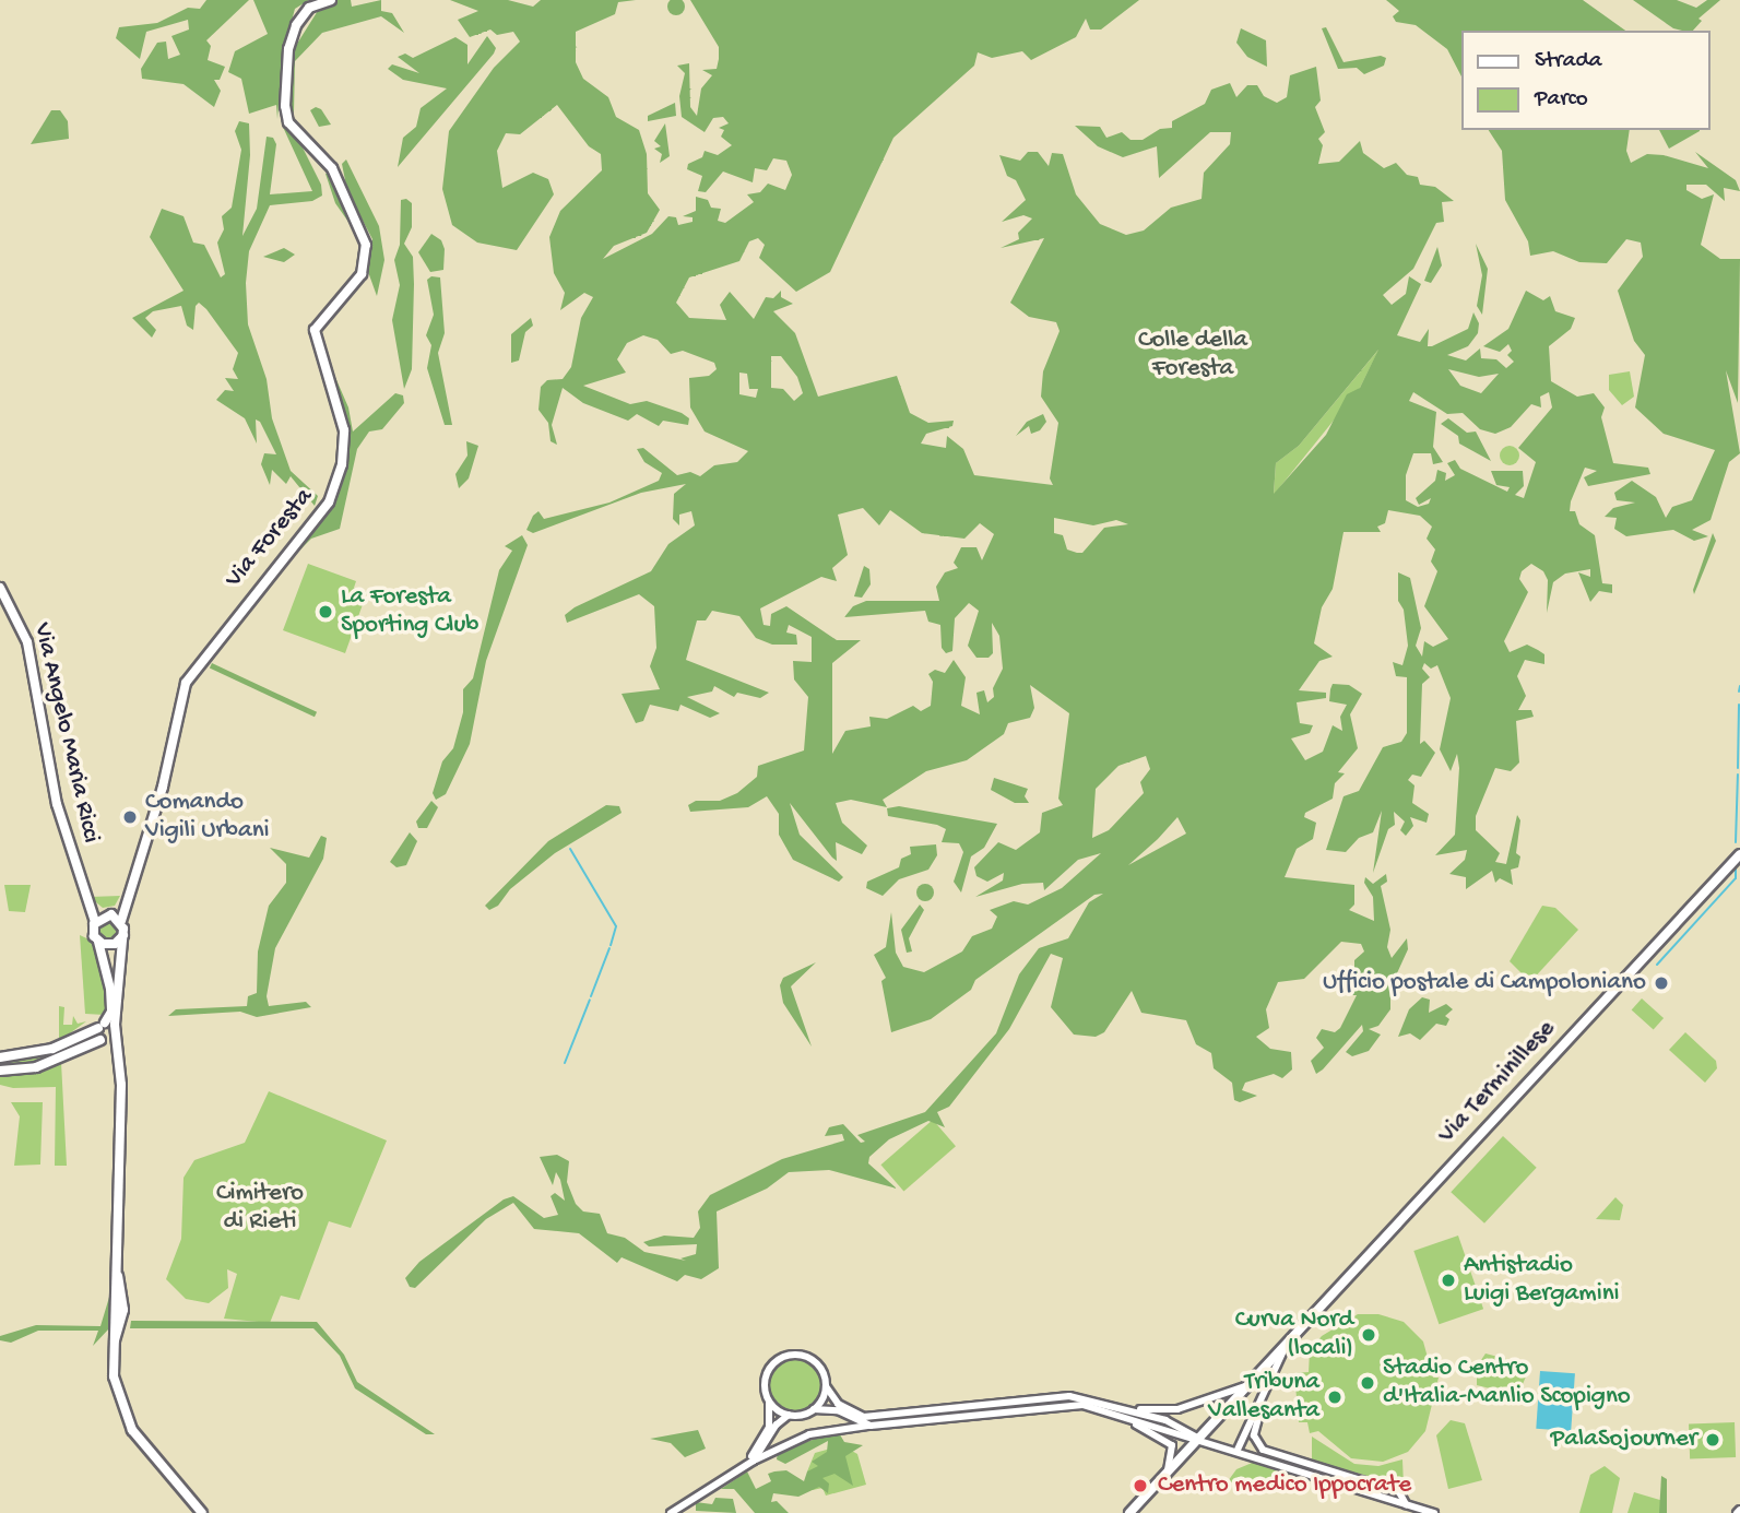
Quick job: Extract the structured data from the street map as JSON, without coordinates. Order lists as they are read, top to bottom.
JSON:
{
  "streets": {
    "main road": ["Via Foresta", "Via Angelo Maria Ricci", "Via Terminillese"]
  },
  "crossings": [
    ["Via Foresta", "Via Angelo Maria Ricci"]
  ],
  "parks": ["Colle della Foresta", "Cimitero di Rieti"],
  "places": [
    "La Foresta Sporting Club",
    "Comando Vigili Urbani",
    "Ufficio postale di Campoloniano",
    "Antistadio Luigi Bergamini",
    "Curva Nord (locali)",
    "Stadio Centro d'Italia-Manlio Scopigno",
    "Tribuna Vallesanta",
    "PalaSojourner",
    "Centro medico Ippocrate"
  ],
  "legend": ["Strada", "Parco"]
}
